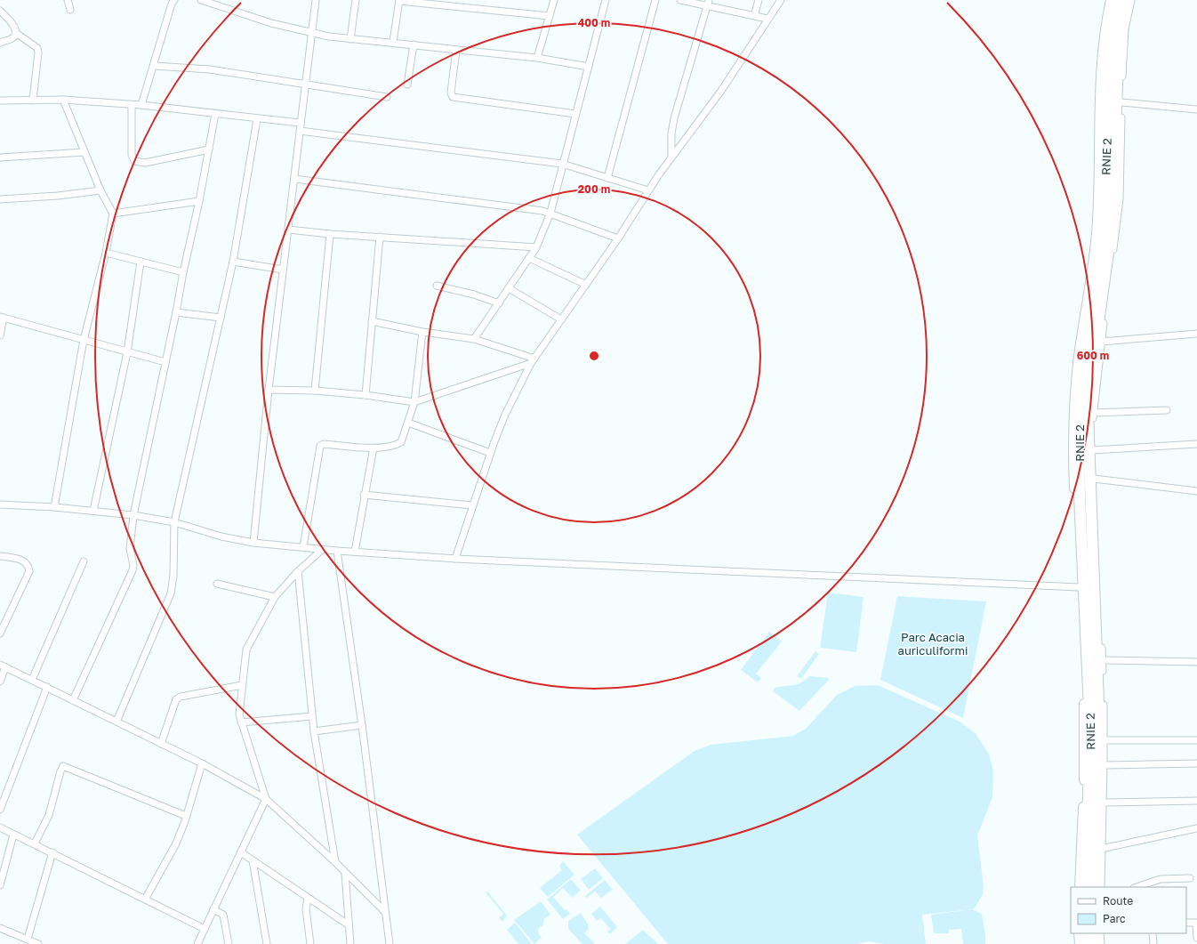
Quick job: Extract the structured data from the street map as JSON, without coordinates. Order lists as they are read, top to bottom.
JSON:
{
  "streets": {
    "highway": ["RNIE 2"]
  },
  "parks": ["Parc Acacia auriculiformi"],
  "legend": ["Route", "Parc"],
  "rings": ["400 m", "200 m", "600 m"]
}
